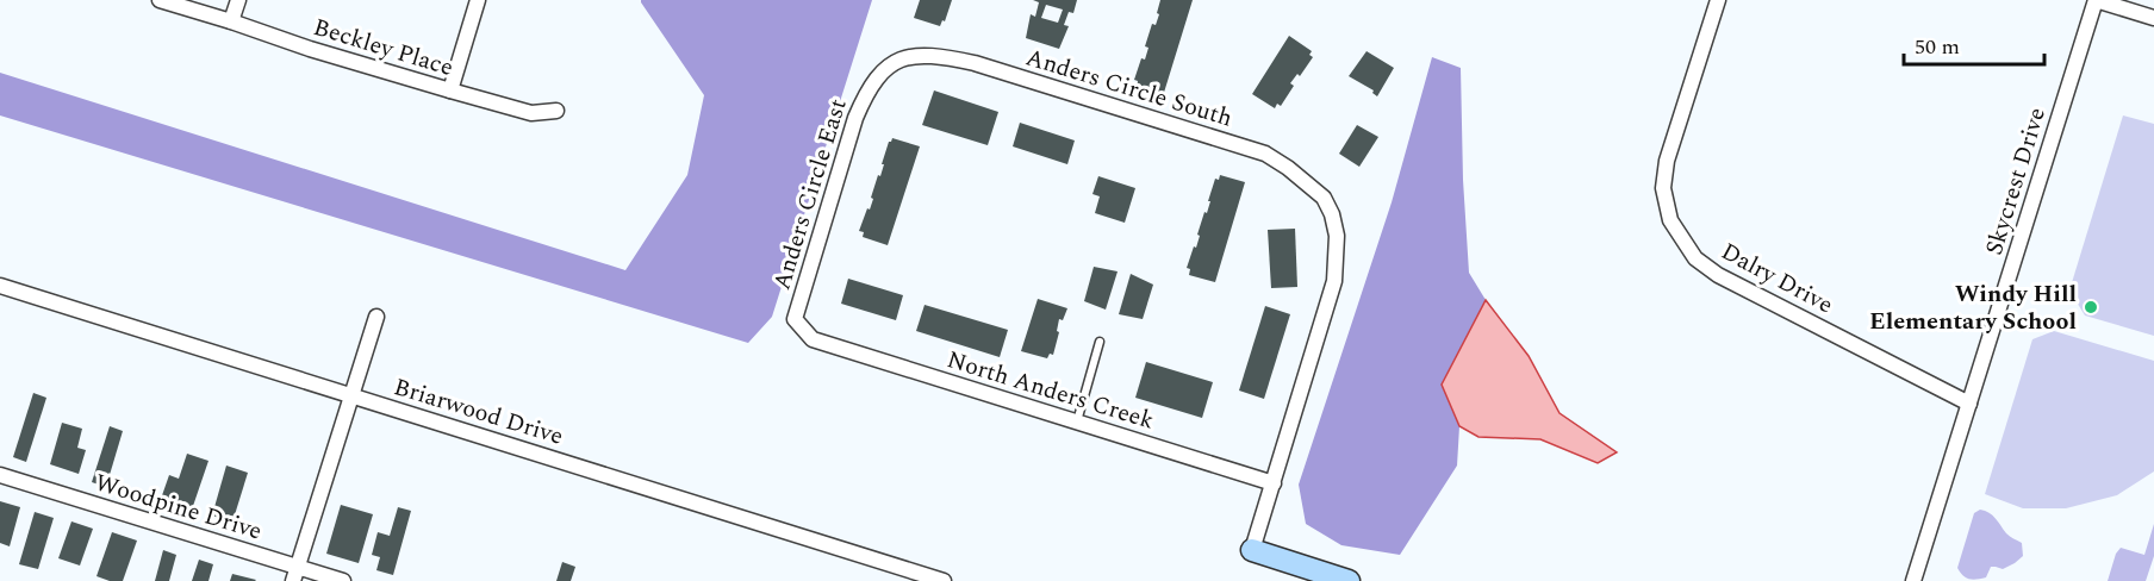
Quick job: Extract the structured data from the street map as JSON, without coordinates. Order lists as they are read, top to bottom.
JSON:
{
  "streets": {
    "street": [
      "Beckley Place",
      "Anders Circle South",
      "Skycrest Drive",
      "Anders Circle East",
      "Dalry Drive",
      "North Anders Creek",
      "Briarwood Drive",
      "Woodpine Drive"
    ]
  },
  "crossings": [
    ["Anders Circle South", "Anders Circle East"],
    ["Anders Circle South", "North Anders Creek"],
    ["Skycrest Drive", "Dalry Drive"],
    ["Anders Circle East", "North Anders Creek"]
  ],
  "places": ["Windy Hill Elementary School"],
  "scale_bar": "50 m"
}
